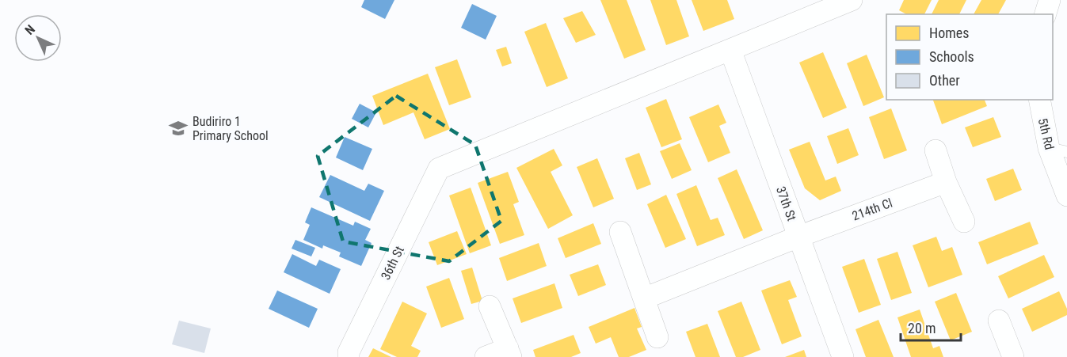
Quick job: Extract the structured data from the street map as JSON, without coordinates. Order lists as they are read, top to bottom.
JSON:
{
  "streets": {
    "street": [
      "5th Rd",
      "37th St",
      "214th Cl",
      "36th St"
    ]
  },
  "crossings": [
    ["37th St", "214th Cl"],
    ["37th St", "36th St"]
  ],
  "places": {
    "school or university": ["Budiriro 1 Primary School"]
  },
  "legend": ["Homes", "Schools", "Other"],
  "scale_bar": "20 m",
  "north": "top left"
}
